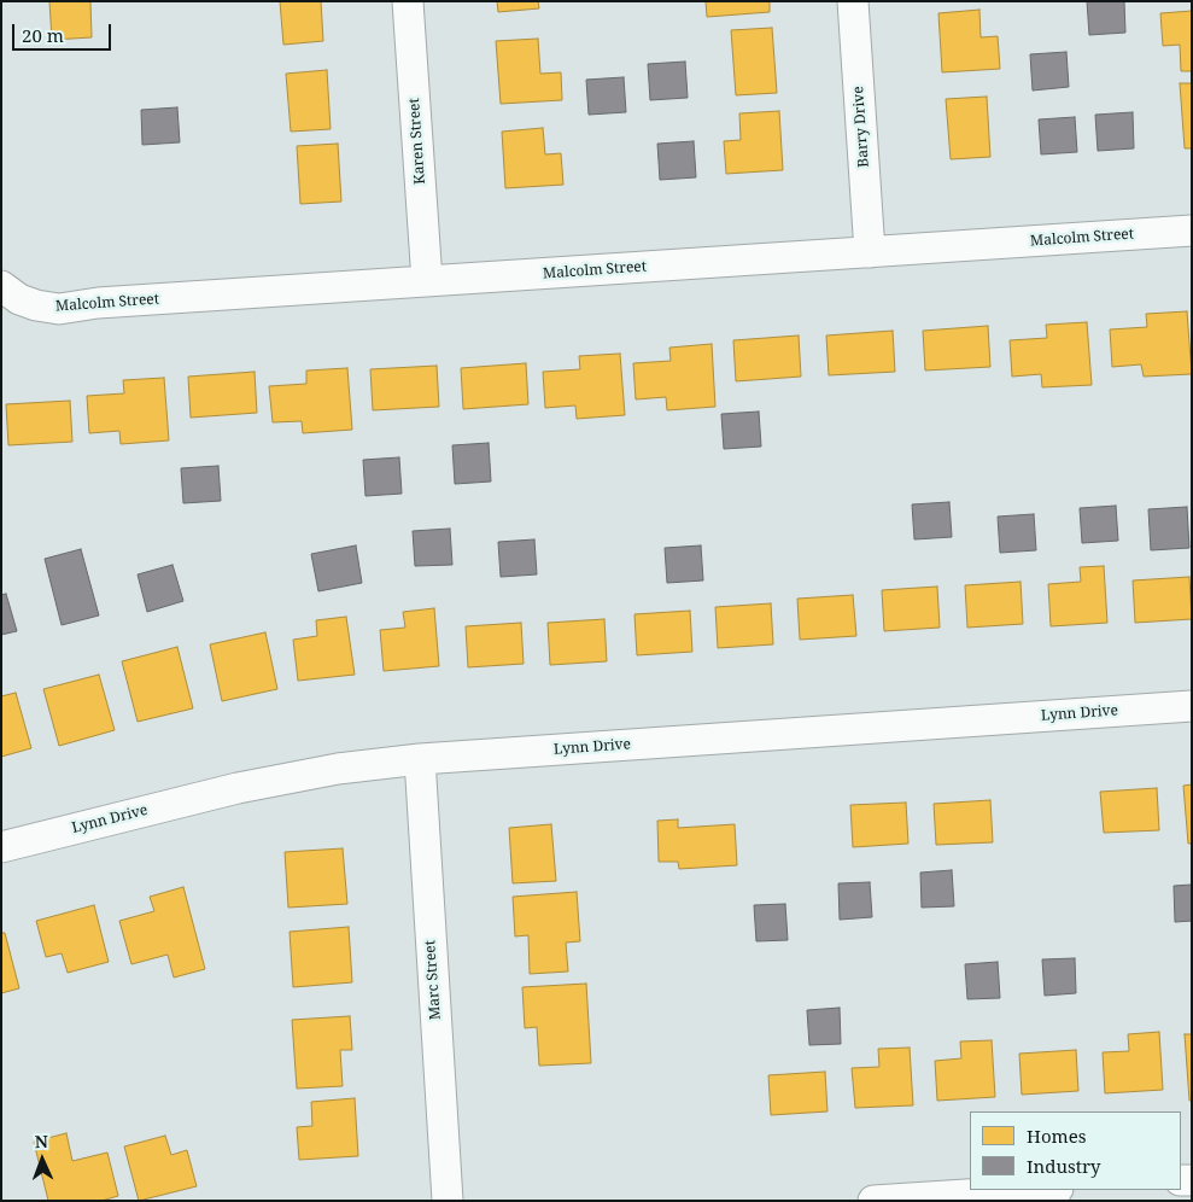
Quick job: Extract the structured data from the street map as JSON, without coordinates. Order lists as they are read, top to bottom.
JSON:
{
  "streets": {
    "street": [
      "Barry Drive",
      "Karen Street",
      "Malcolm Street",
      "Lynn Drive",
      "Marc Street"
    ]
  },
  "crossings": [
    ["Barry Drive", "Malcolm Street"],
    ["Karen Street", "Malcolm Street"],
    ["Lynn Drive", "Marc Street"]
  ],
  "legend": ["Homes", "Industry"],
  "scale_bar": "20 m",
  "north": "top"
}
